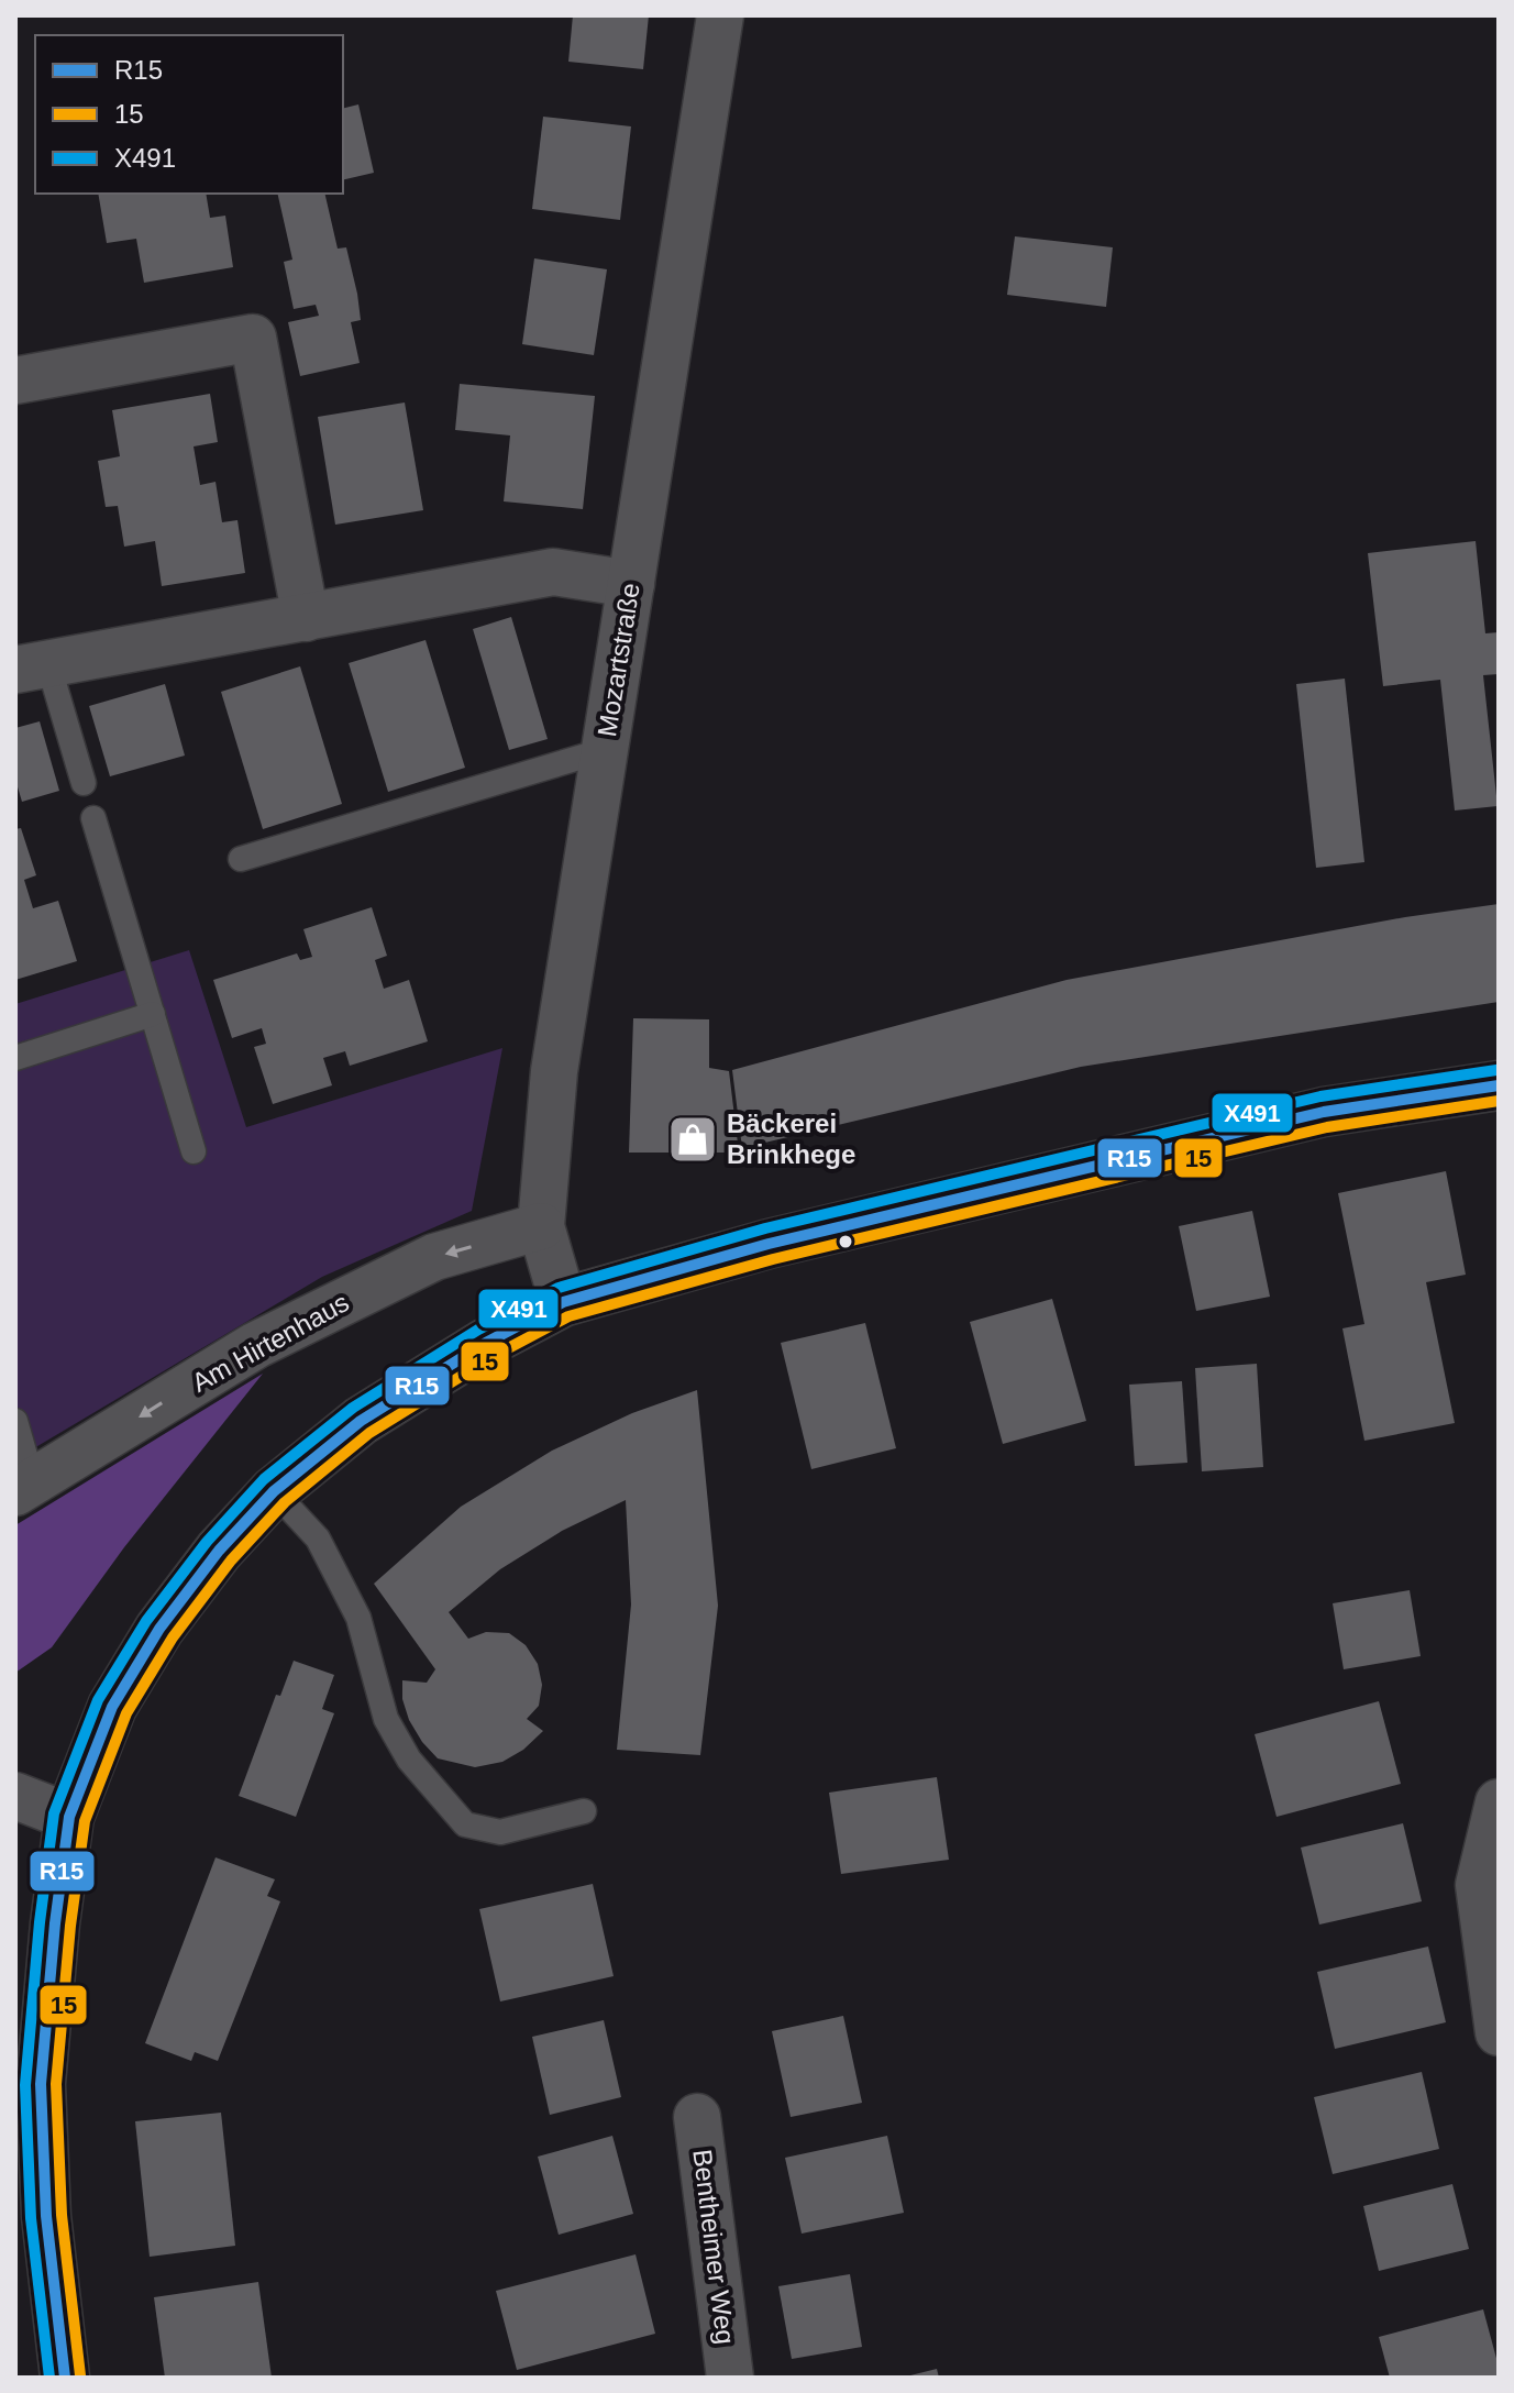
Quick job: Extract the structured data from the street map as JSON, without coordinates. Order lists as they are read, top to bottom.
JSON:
{
  "streets": {
    "street": ["Mozartstraße", "Am Hirtenhaus", "Bentheimer Weg"]
  },
  "crossings": [
    ["Mozartstraße", "Am Hirtenhaus"]
  ],
  "places": {
    "shop": ["Bäckerei Brinkhege"]
  },
  "lines": ["transit line X491", "transit line R15", "transit line 15"],
  "legend": ["R15", "15", "X491"]
}
